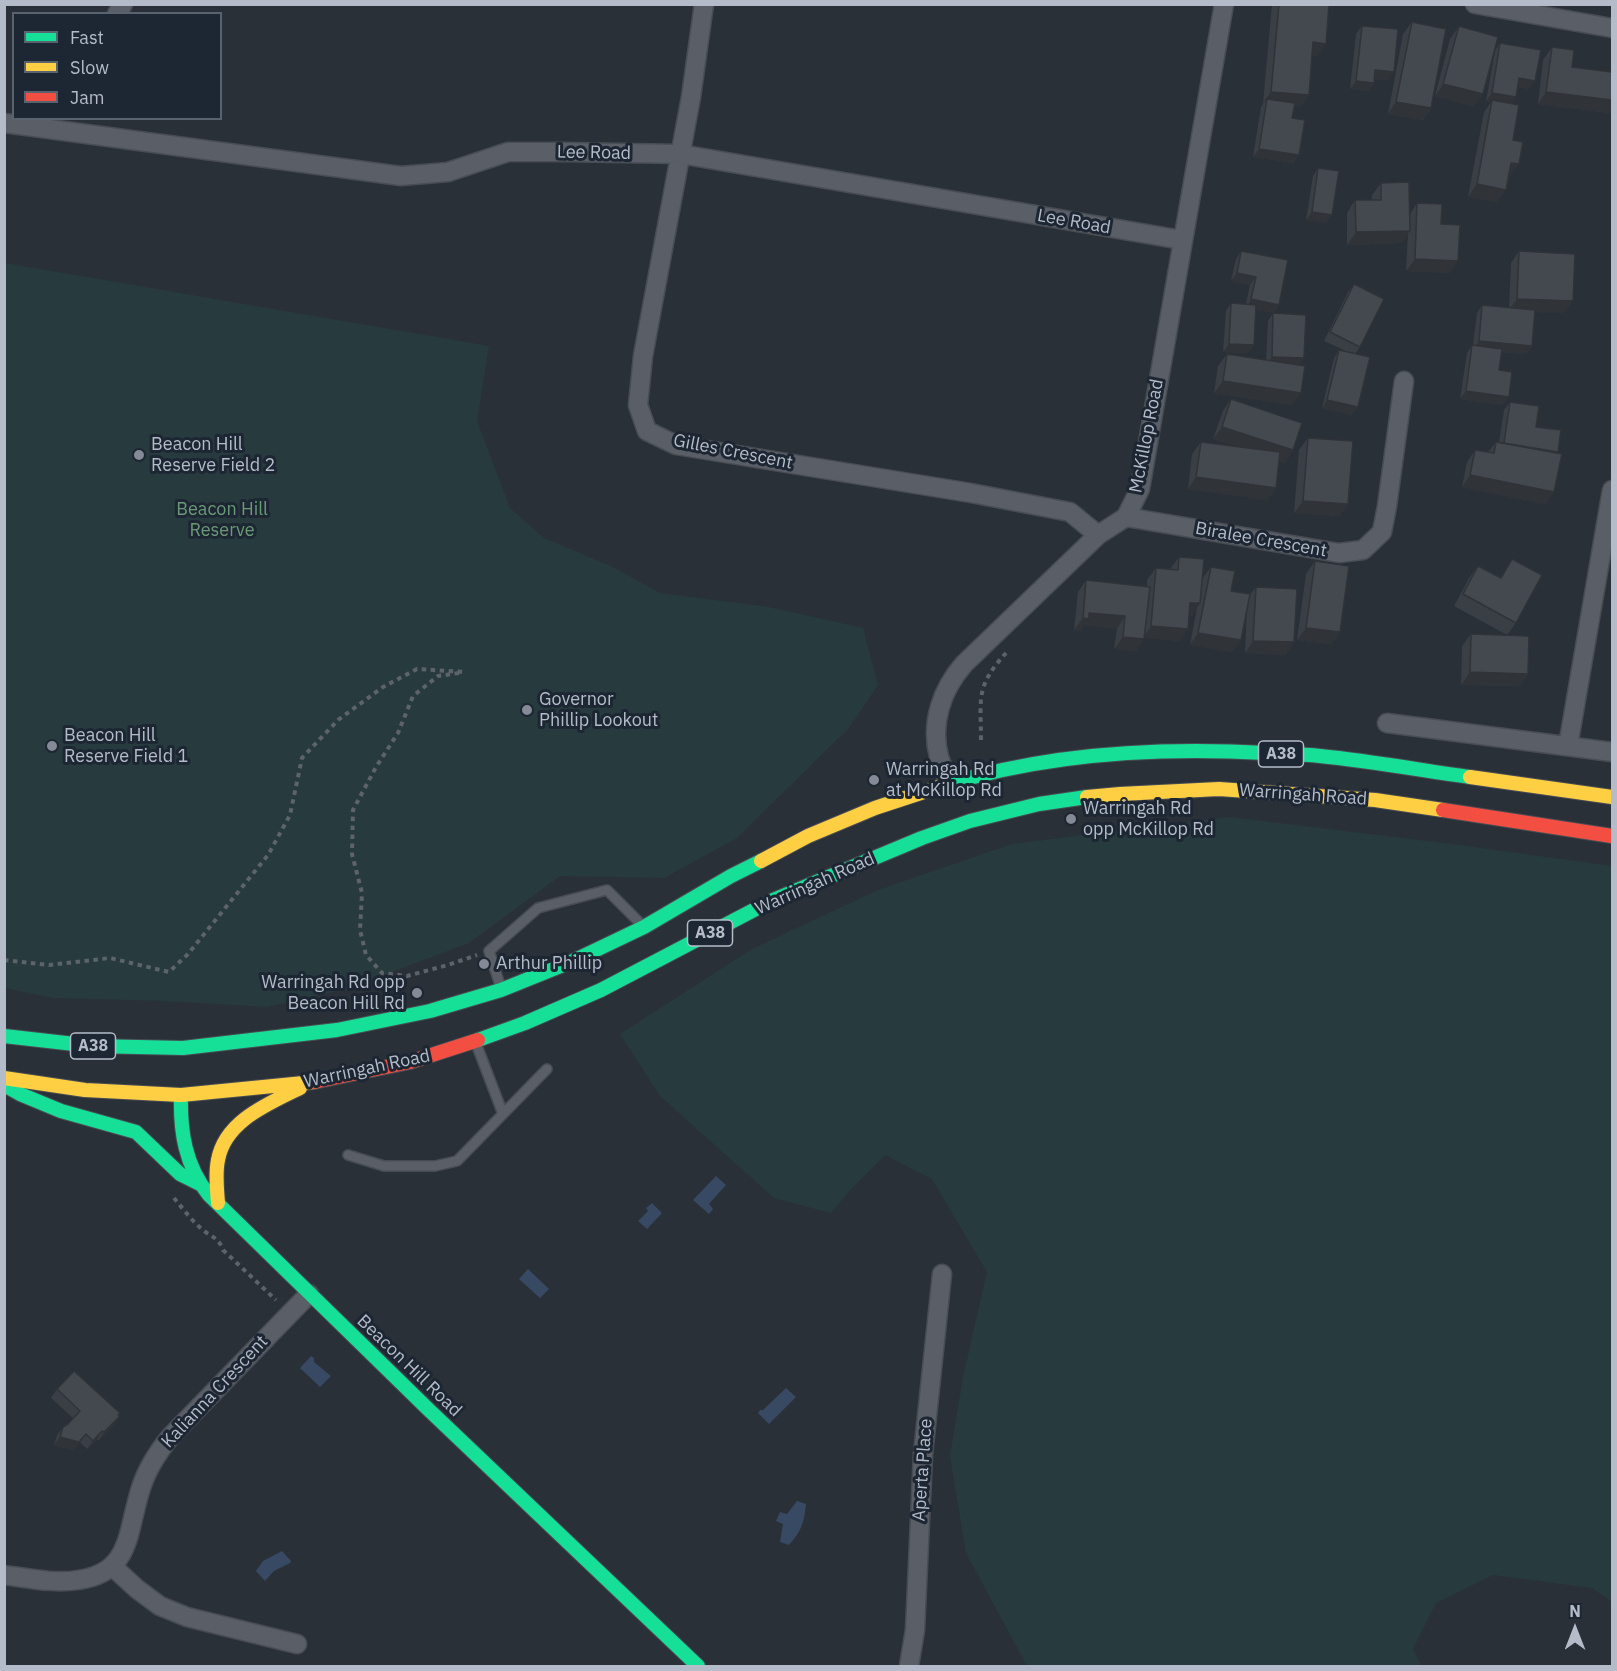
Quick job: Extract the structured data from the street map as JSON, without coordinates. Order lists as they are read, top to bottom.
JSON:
{
  "streets": {
    "main road": ["A38", "Warringah Road", "Beacon Hill Road"],
    "street": [
      "Lee Road",
      "McKillop Road",
      "Gilles Crescent",
      "Biralee Crescent",
      "Kalianna Crescent",
      "Aperta Place"
    ]
  },
  "crossings": [
    ["Lee Road", "McKillop Road"],
    ["Lee Road", "Gilles Crescent"],
    ["McKillop Road", "Gilles Crescent"],
    ["McKillop Road", "Biralee Crescent"],
    ["McKillop Road", "Warringah Road"],
    ["Warringah Road", "Beacon Hill Road"],
    ["Beacon Hill Road", "Kalianna Crescent"]
  ],
  "parks": ["Beacon Hill Reserve"],
  "places": [
    "Beacon Hill Reserve Field 2",
    "Governor Phillip Lookout",
    "Beacon Hill Reserve Field 1",
    "Warringah Rd at McKillop Rd",
    "Warringah Rd opp McKillop Rd",
    "Arthur Phillip",
    "Warringah Rd opp Beacon Hill Rd"
  ],
  "legend": ["Fast", "Slow", "Jam"],
  "north": "top"
}
